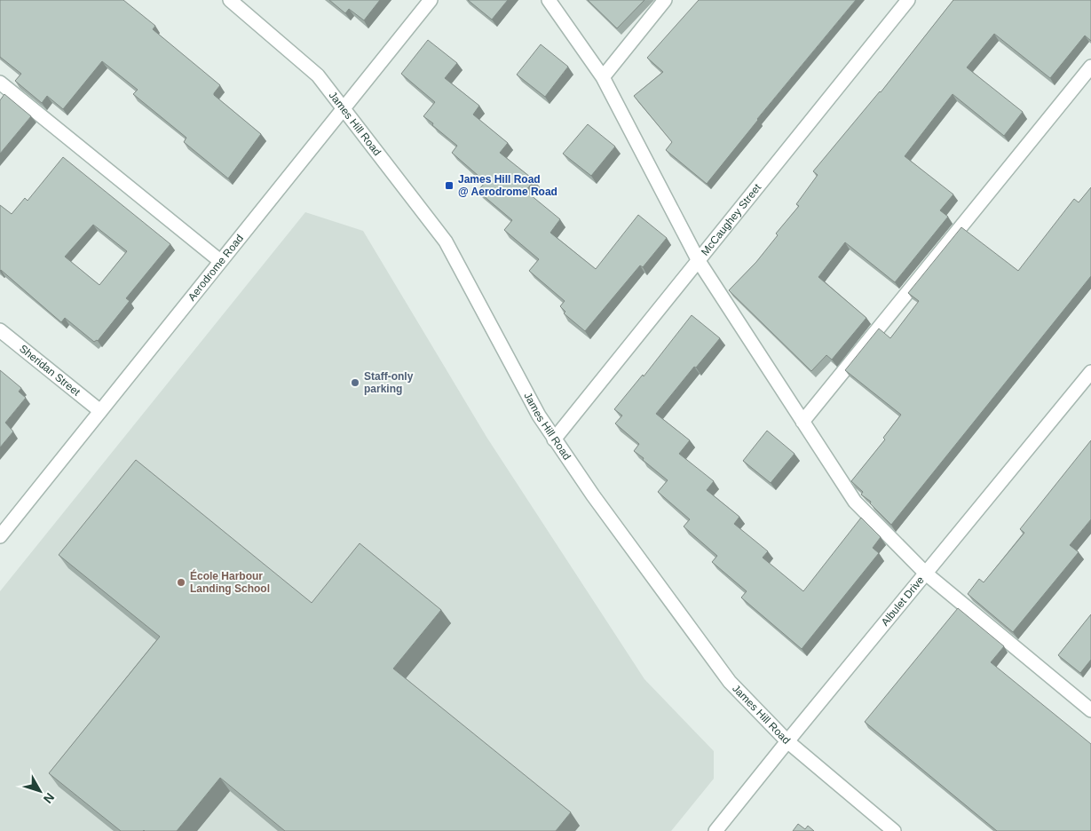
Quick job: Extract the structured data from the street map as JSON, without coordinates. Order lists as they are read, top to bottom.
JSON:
{
  "streets": {
    "street": [
      "James Hill Road",
      "McCaughey Street",
      "Aerodrome Road",
      "Sheridan Street",
      "Albulet Drive"
    ]
  },
  "crossings": [
    ["James Hill Road", "McCaughey Street"],
    ["James Hill Road", "Aerodrome Road"],
    ["James Hill Road", "Albulet Drive"],
    ["Aerodrome Road", "Sheridan Street"]
  ],
  "places": {
    "transit": ["James Hill Road @ Aerodrome Road"],
    "other": ["Staff-only parking", "École Harbour Landing School"]
  },
  "north": "bottom right"
}
